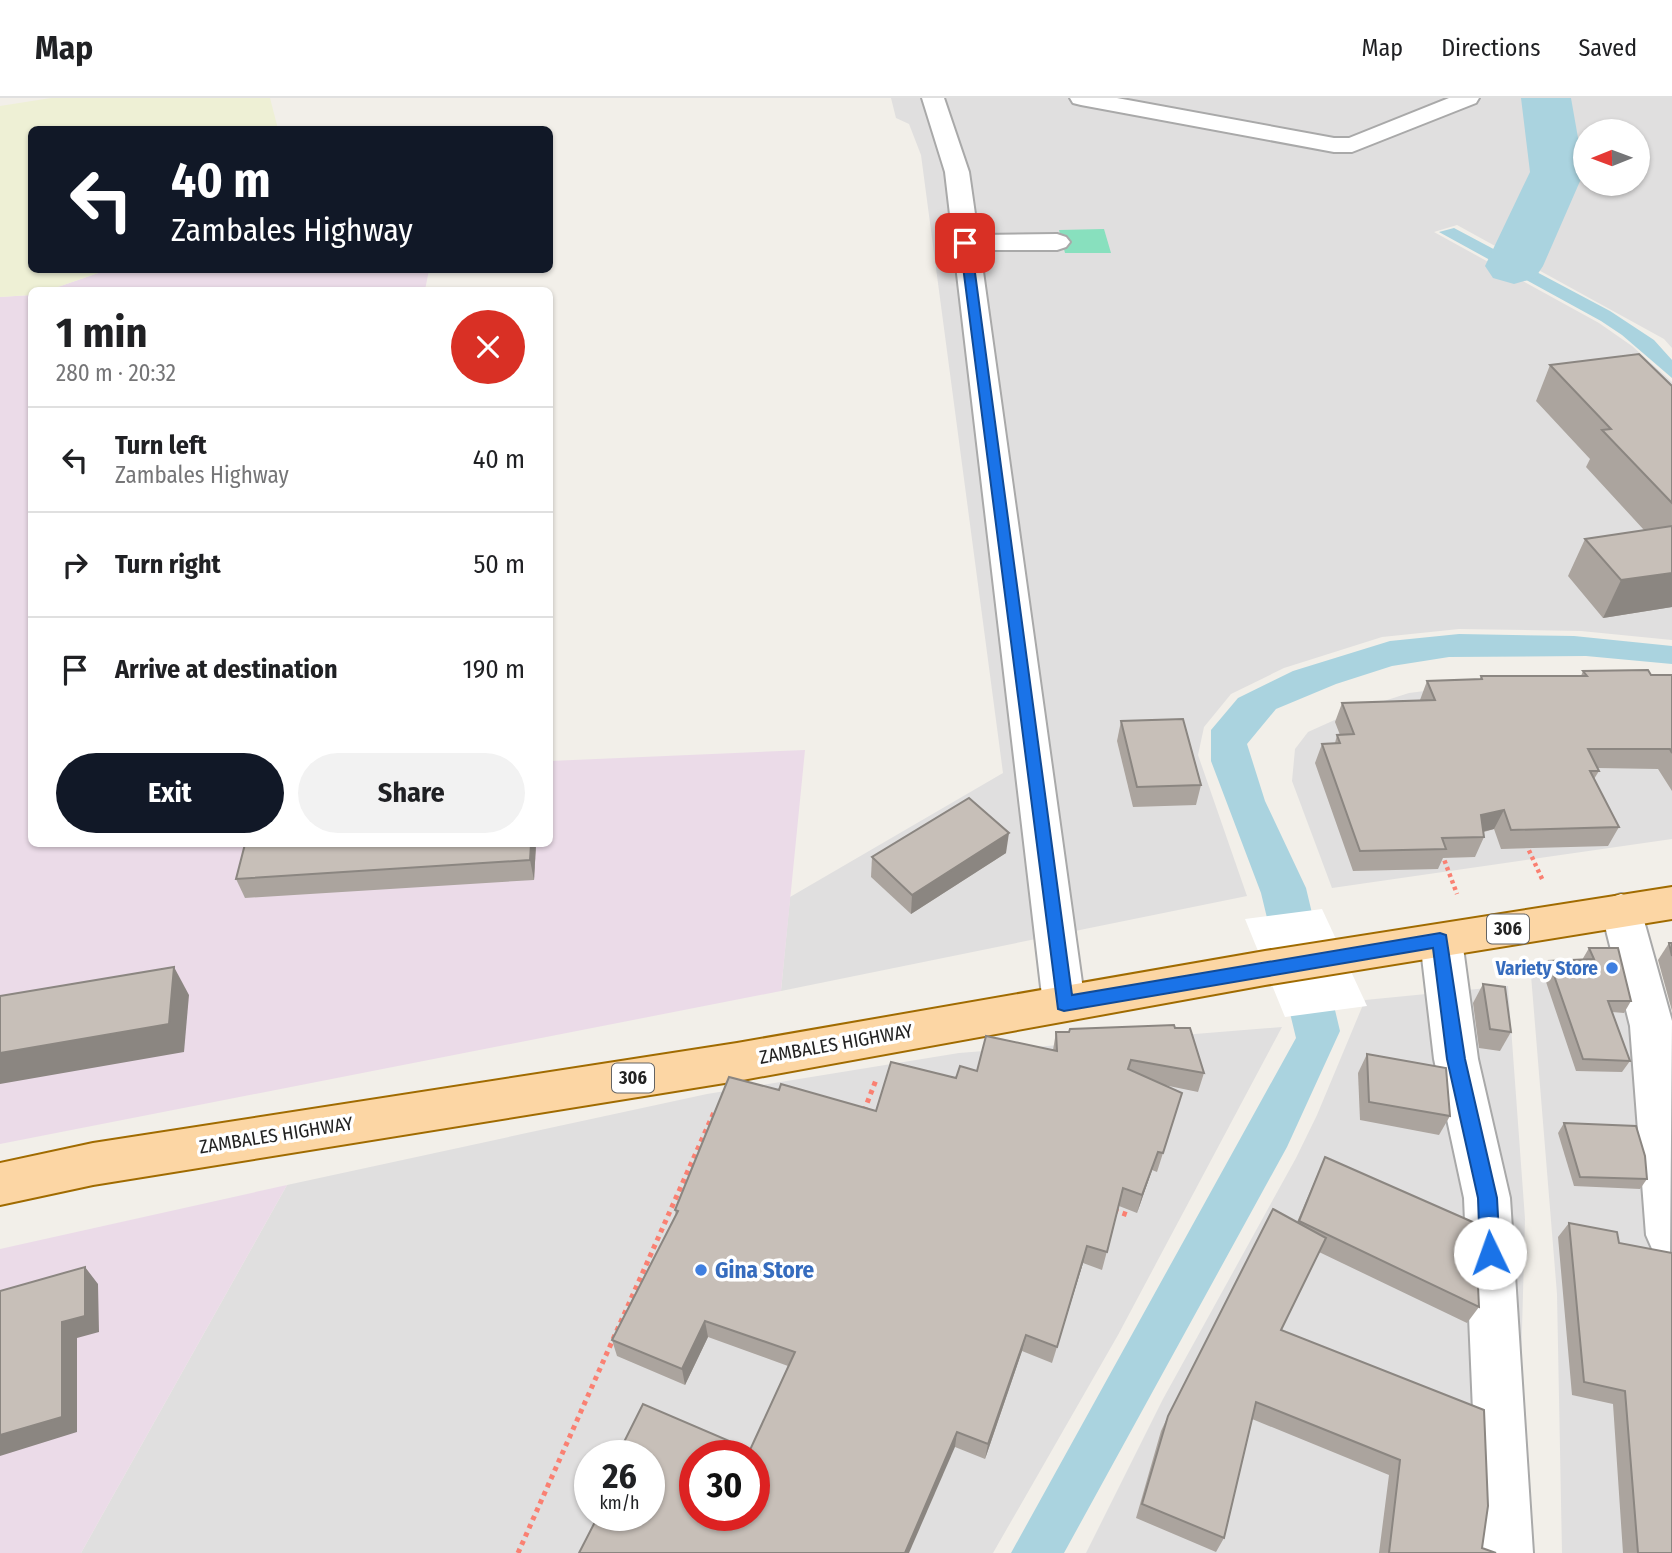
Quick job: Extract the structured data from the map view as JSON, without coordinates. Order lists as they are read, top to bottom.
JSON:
{
  "streets": {
    "main road": ["306", "ZAMBALES HIGHWAY"]
  },
  "places": ["Variety Store", "Gina Store"],
  "north": "left",
  "page": {
    "header": "Map",
    "nav": ["Map", "Directions", "Saved"],
    "turn": ["40 m", "Zambales Highway"],
    "heading": ["1 min", "280 m · 20:32"],
    "list": [
      {
        "name": "Turn left",
        "note": "Zambales Highway",
        "value": "40 m"
      },
      {
        "name": "Turn right",
        "value": "50 m"
      },
      {
        "name": "Arrive at destination",
        "value": "190 m"
      }
    ],
    "buttons": ["Exit", "Share"],
    "speed": "26 km/h",
    "limit": "30"
  }
}
